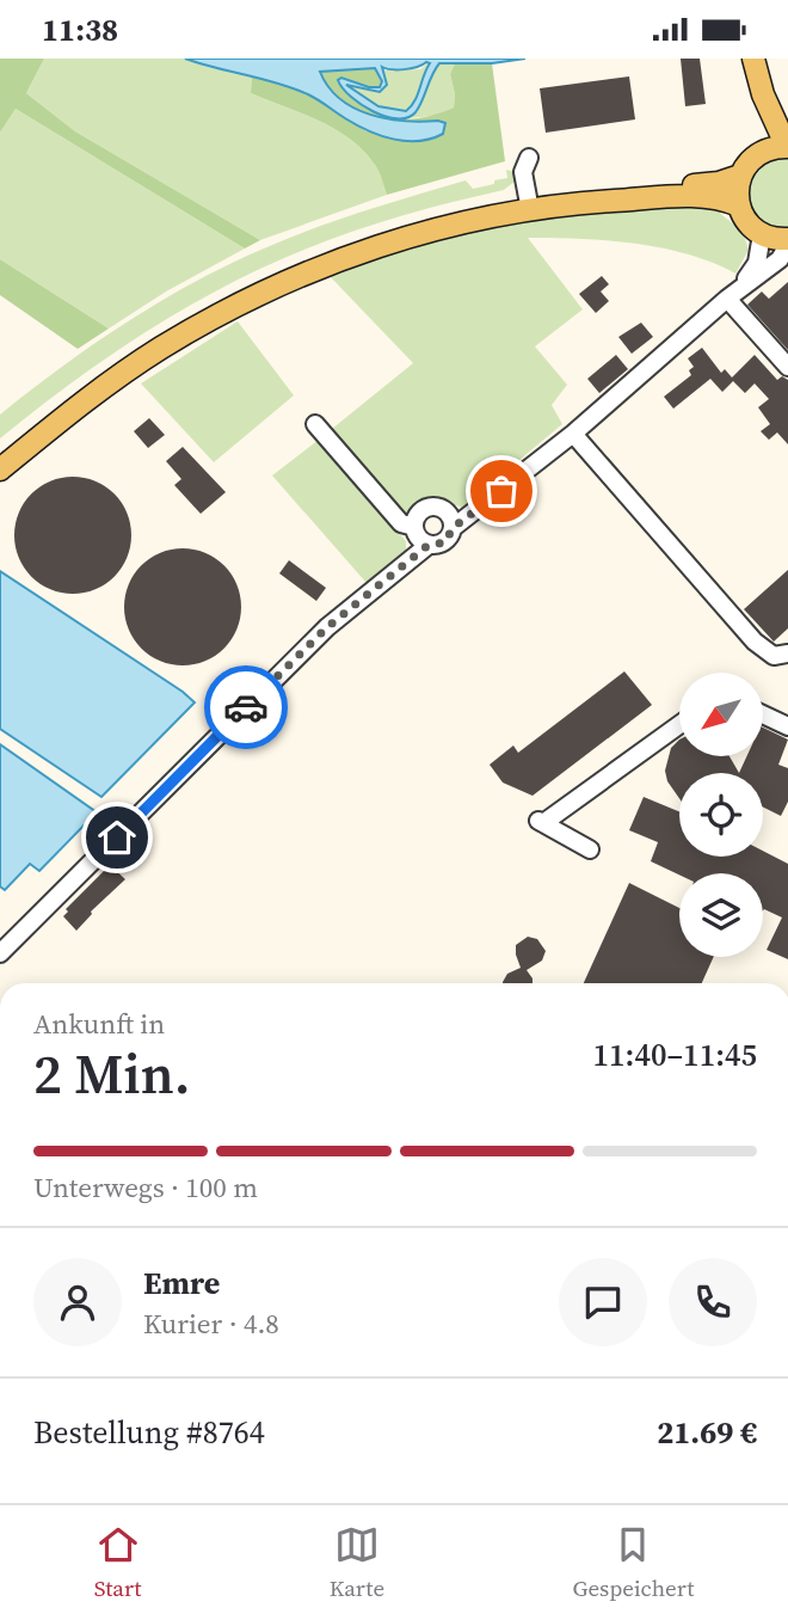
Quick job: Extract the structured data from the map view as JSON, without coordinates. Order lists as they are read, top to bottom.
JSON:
{
  "north": "bottom left",
  "page": {
    "status": "11:38",
    "heading": ["2 Min.", "Ankunft in", "11:40–11:45"],
    "panel": [
      "Emre",
      "Kurier · 4.8",
      "Bestellung #8764",
      "21.69 €"
    ],
    "bar": "Unterwegs · 100 m",
    "tabs": ["Start", "Karte", "Gespeichert"]
  }
}
